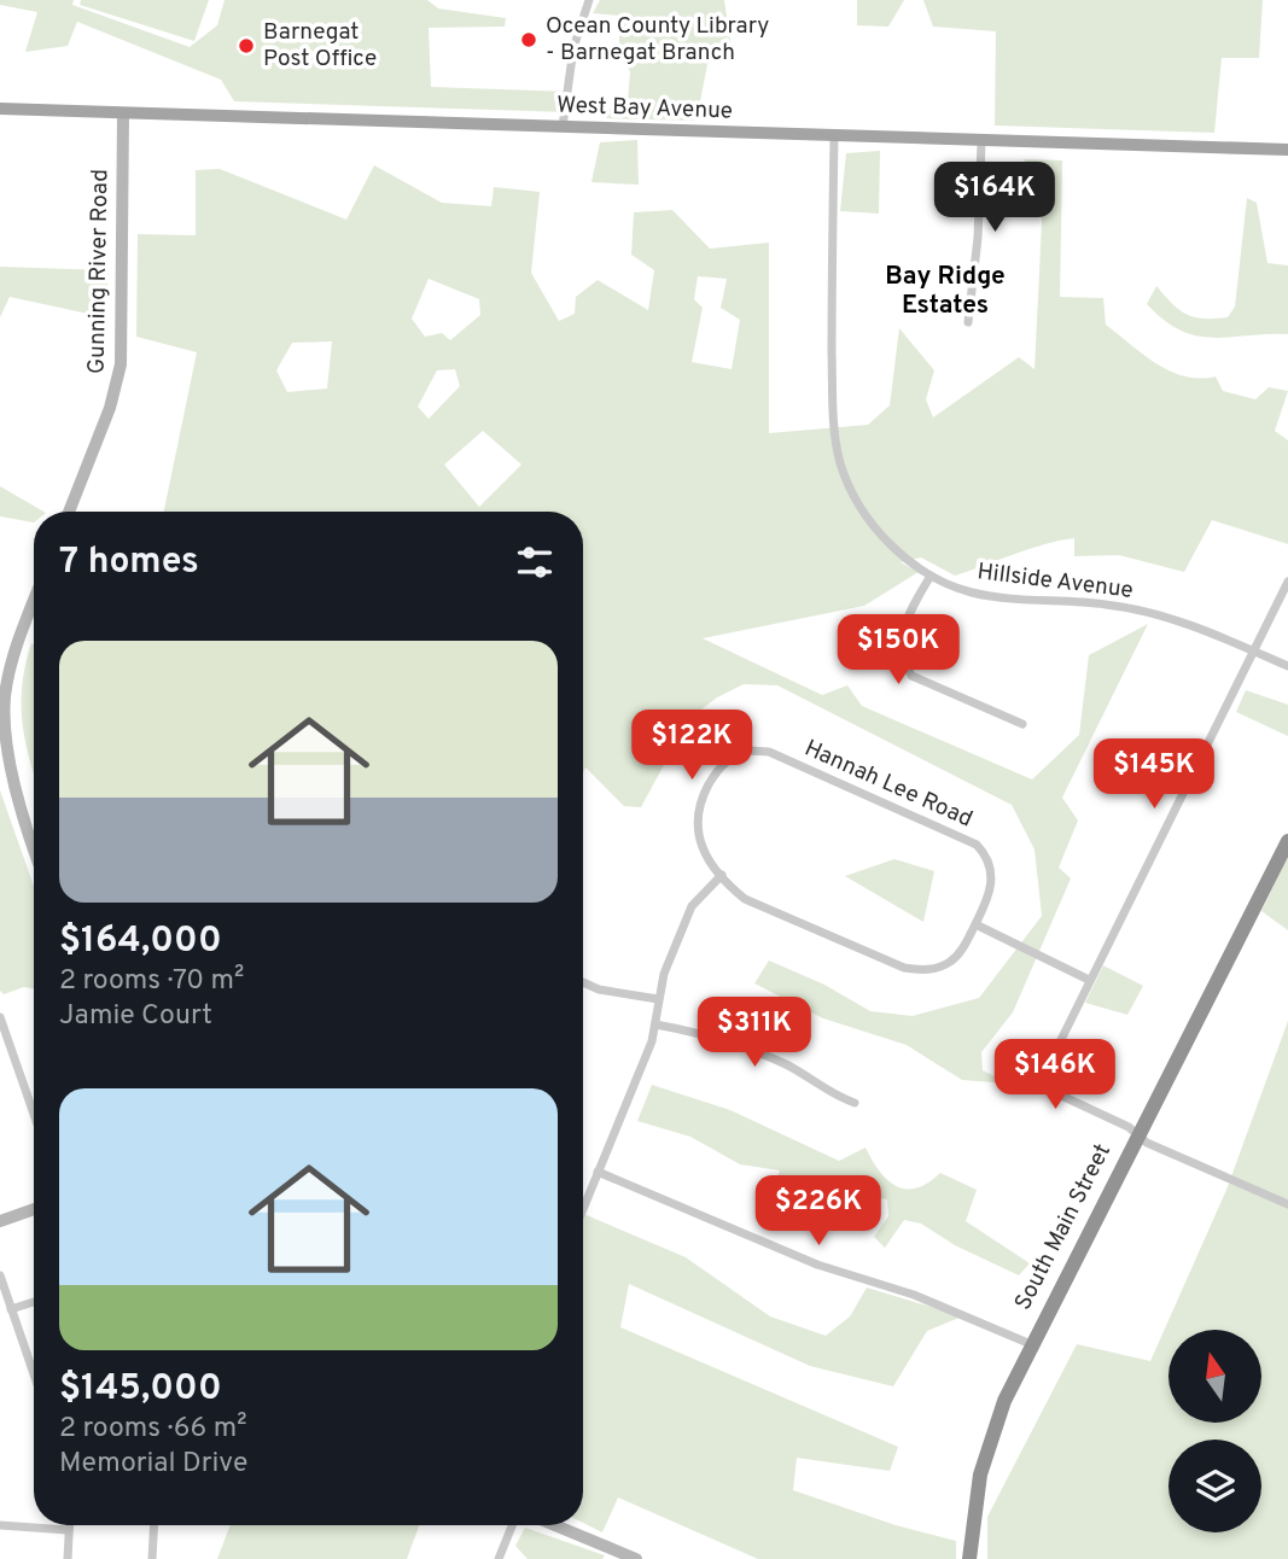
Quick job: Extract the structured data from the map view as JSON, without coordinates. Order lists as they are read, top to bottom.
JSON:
{
  "streets": {
    "highway": ["South Main Street"],
    "main road": ["West Bay Avenue"],
    "street": ["Gunning River Road", "Hillside Avenue", "Hannah Lee Road"]
  },
  "crossings": [
    ["West Bay Avenue", "Gunning River Road"],
    ["West Bay Avenue", "Hillside Avenue"]
  ],
  "districts": ["Bay Ridge Estates"],
  "places": ["Ocean County Library - Barnegat Branch", "Barnegat Post Office"],
  "north": "top",
  "page": {
    "price": [
      "$164K",
      "$150K",
      "$122K",
      "$145K",
      "$311K",
      "$146K",
      "$226K"
    ],
    "heading": "7 homes",
    "list": [
      {
        "name": "$164,000",
        "note": "2 rooms · 70 m² · Jamie Court"
      },
      {
        "name": "$145,000",
        "note": "2 rooms · 66 m² · Memorial Drive"
      }
    ]
  }
}
